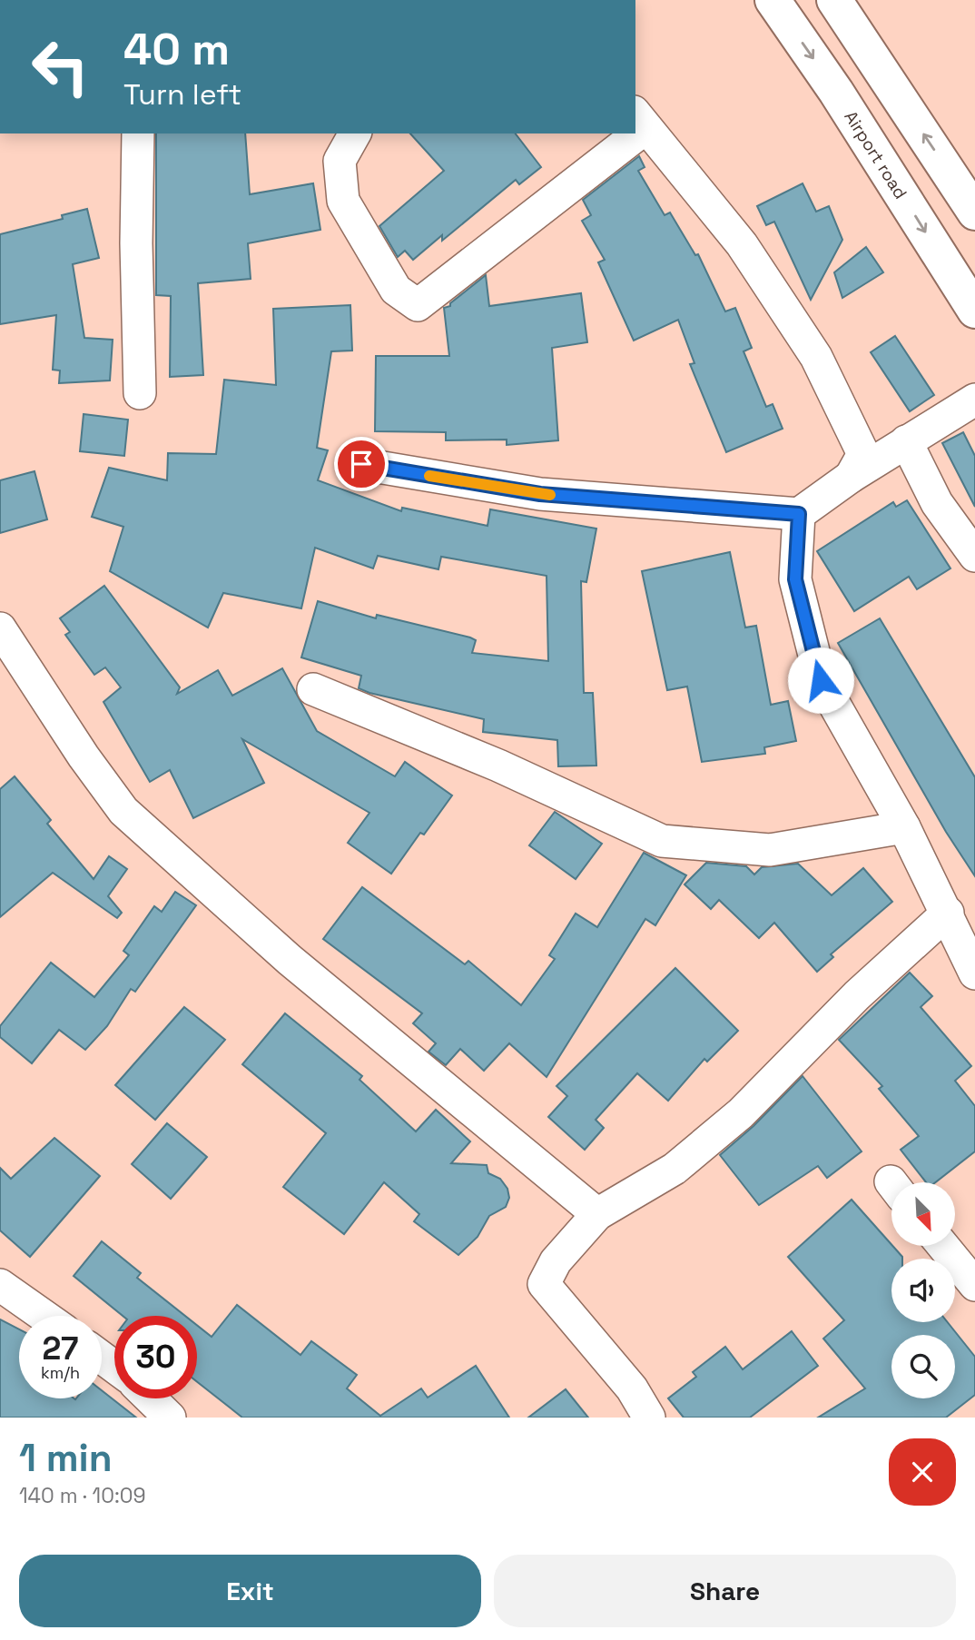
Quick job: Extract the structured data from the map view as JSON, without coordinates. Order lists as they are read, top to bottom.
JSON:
{
  "streets": {
    "main road": ["Airport road"]
  },
  "north": "bottom right",
  "page": {
    "turn": ["40 m", "Turn left"],
    "speed": "27 km/h",
    "limit": "30",
    "heading": ["1 min", "140 m · 10:09"],
    "buttons": ["Exit", "Share"]
  }
}
